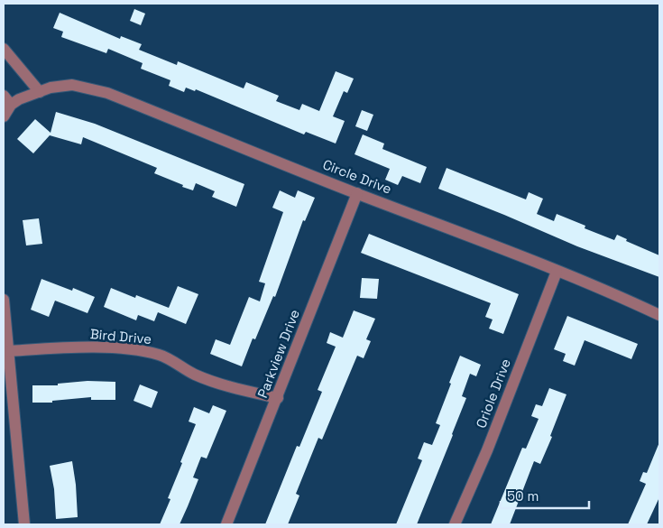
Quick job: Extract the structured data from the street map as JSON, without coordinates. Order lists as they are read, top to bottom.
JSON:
{
  "streets": {
    "street": [
      "Circle Drive",
      "Bird Drive",
      "Parkview Drive",
      "Oriole Drive"
    ]
  },
  "crossings": [
    ["Circle Drive", "Parkview Drive"],
    ["Circle Drive", "Oriole Drive"],
    ["Bird Drive", "Parkview Drive"]
  ],
  "scale_bar": "50 m"
}
